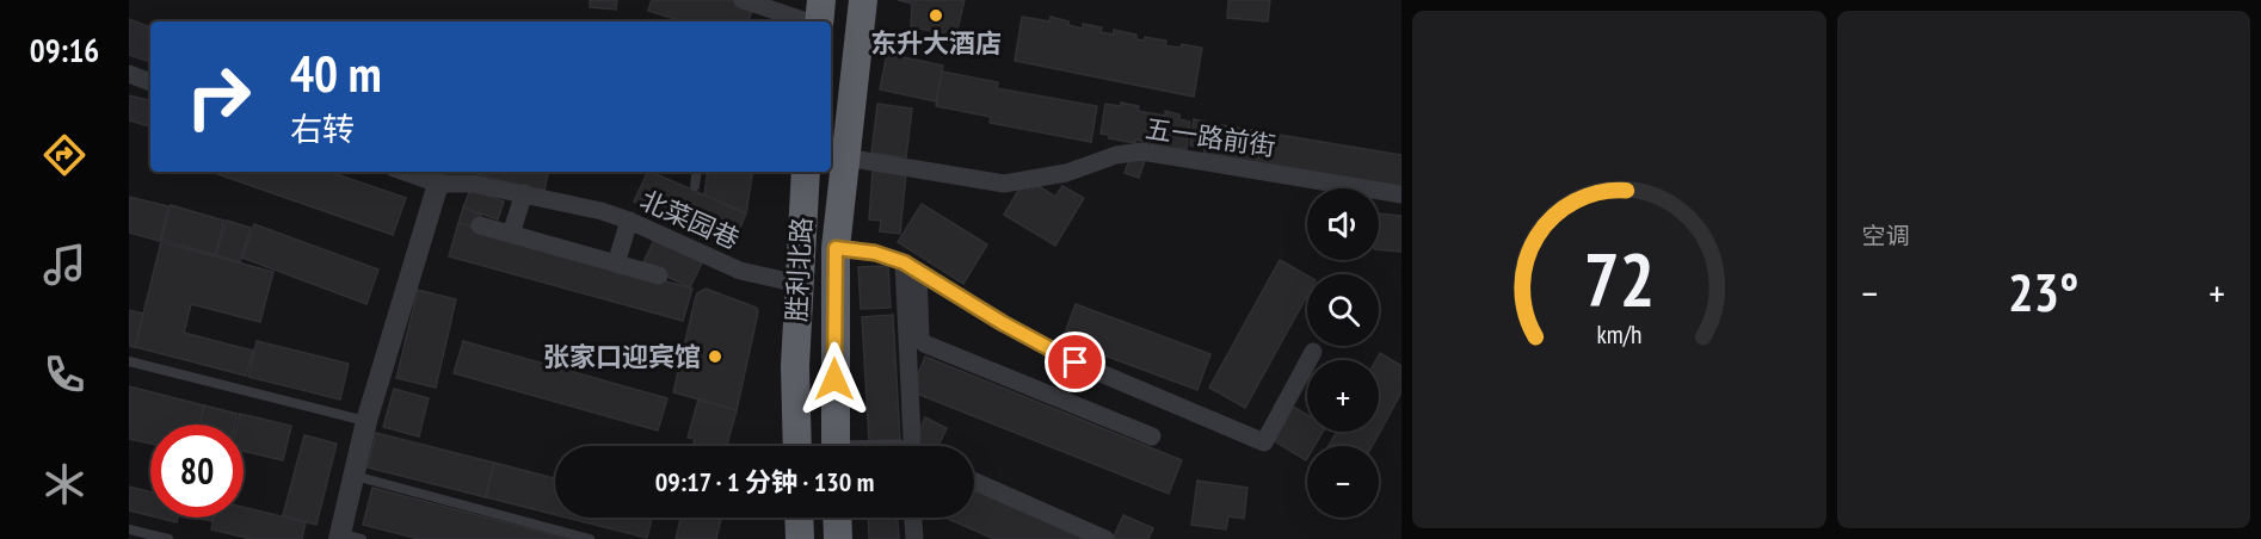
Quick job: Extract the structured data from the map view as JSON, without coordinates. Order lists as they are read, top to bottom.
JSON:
{
  "streets": {
    "highway": ["胜利北路"],
    "street": ["五一路前街", "北菜园巷"]
  },
  "crossings": [
    ["五一路前街", "胜利北路"],
    ["北菜园巷", "胜利北路"]
  ],
  "places": ["东升大酒店", "张家口迎宾馆"],
  "page": {
    "tabs": "09:16",
    "tile": "空调",
    "turn": ["40 m", "右转"],
    "map_buttons": ["+", "−"],
    "heat": ["−", "23°", "+"],
    "limit": "80",
    "trip": "09:17 · 1 分钟 · 130 m",
    "gauge": ["72", "km/h"]
  }
}
